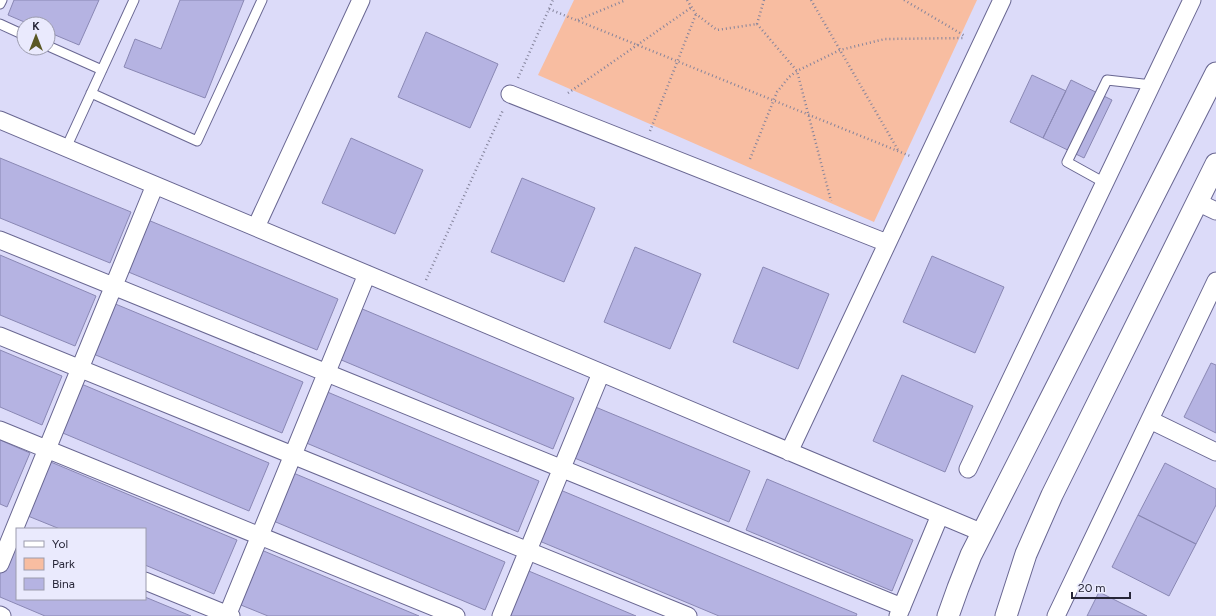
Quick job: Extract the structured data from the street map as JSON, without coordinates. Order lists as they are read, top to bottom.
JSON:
{
  "legend": ["Yol", "Park", "Bina"],
  "scale_bar": "20 m",
  "north": "top"
}
